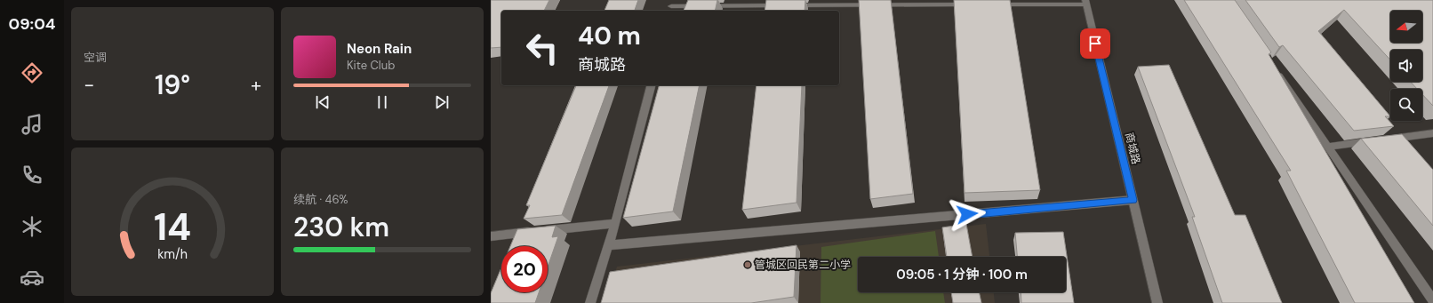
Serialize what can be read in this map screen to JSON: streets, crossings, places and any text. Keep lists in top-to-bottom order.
{
  "streets": {
    "street": ["商城路"]
  },
  "places": ["管城区回民第二小学"],
  "north": "left",
  "page": {
    "tabs": "09:04",
    "tile": [
      "空调",
      ["续航 · 46%", "230 km"]
    ],
    "turn": ["40 m", "商城路"],
    "song": ["Neon Rain", "Kite Club"],
    "heat": ["−", "19°", "+"],
    "limit": "20",
    "trip": "09:05 · 1 分钟 · 100 m",
    "gauge": ["14", "km/h"]
  }
}
